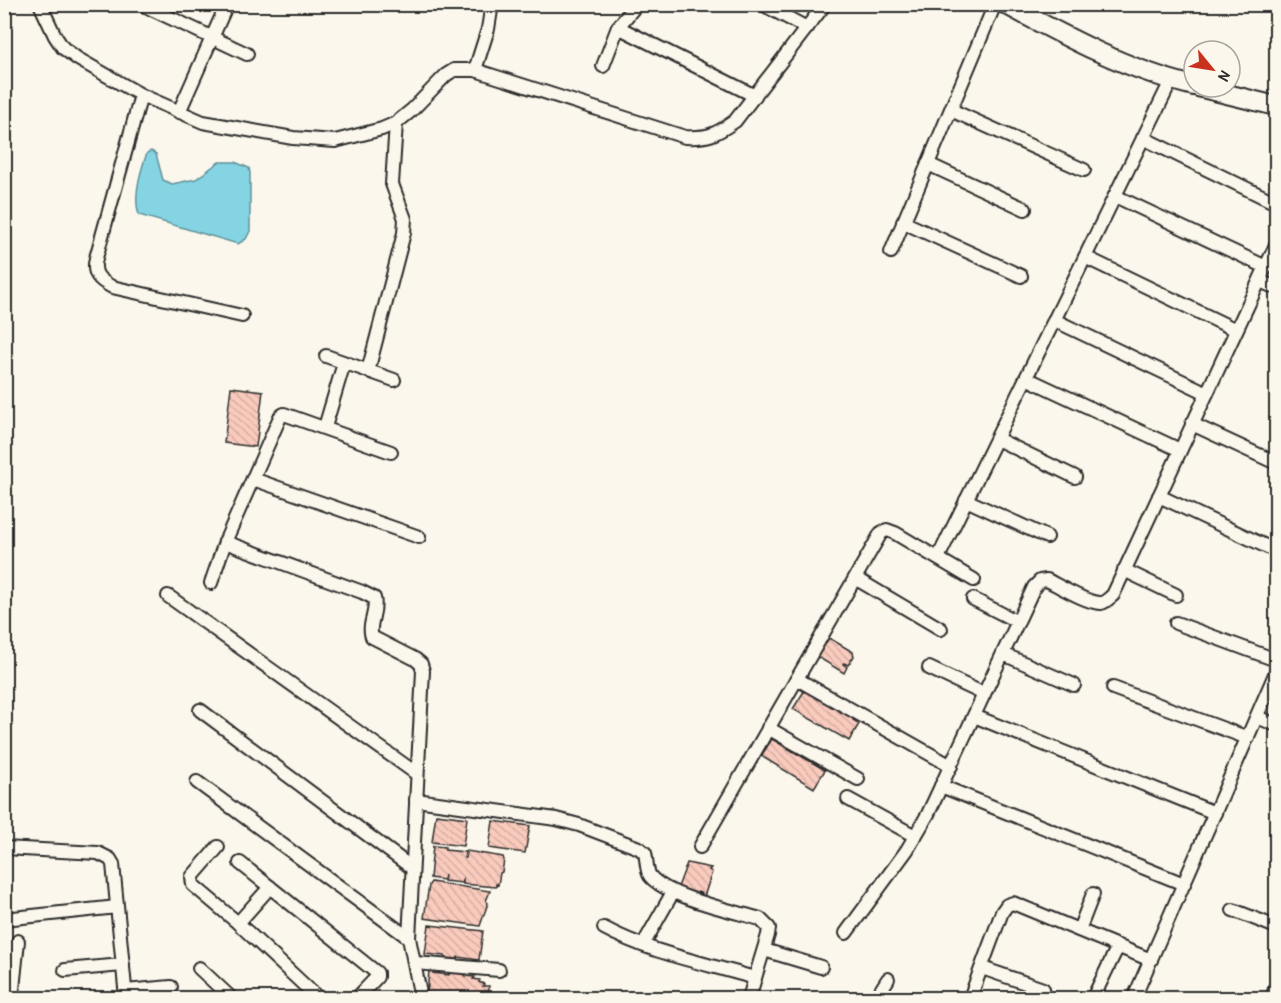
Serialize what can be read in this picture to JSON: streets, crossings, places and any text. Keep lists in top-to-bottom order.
{
  "north": "bottom right"
}
